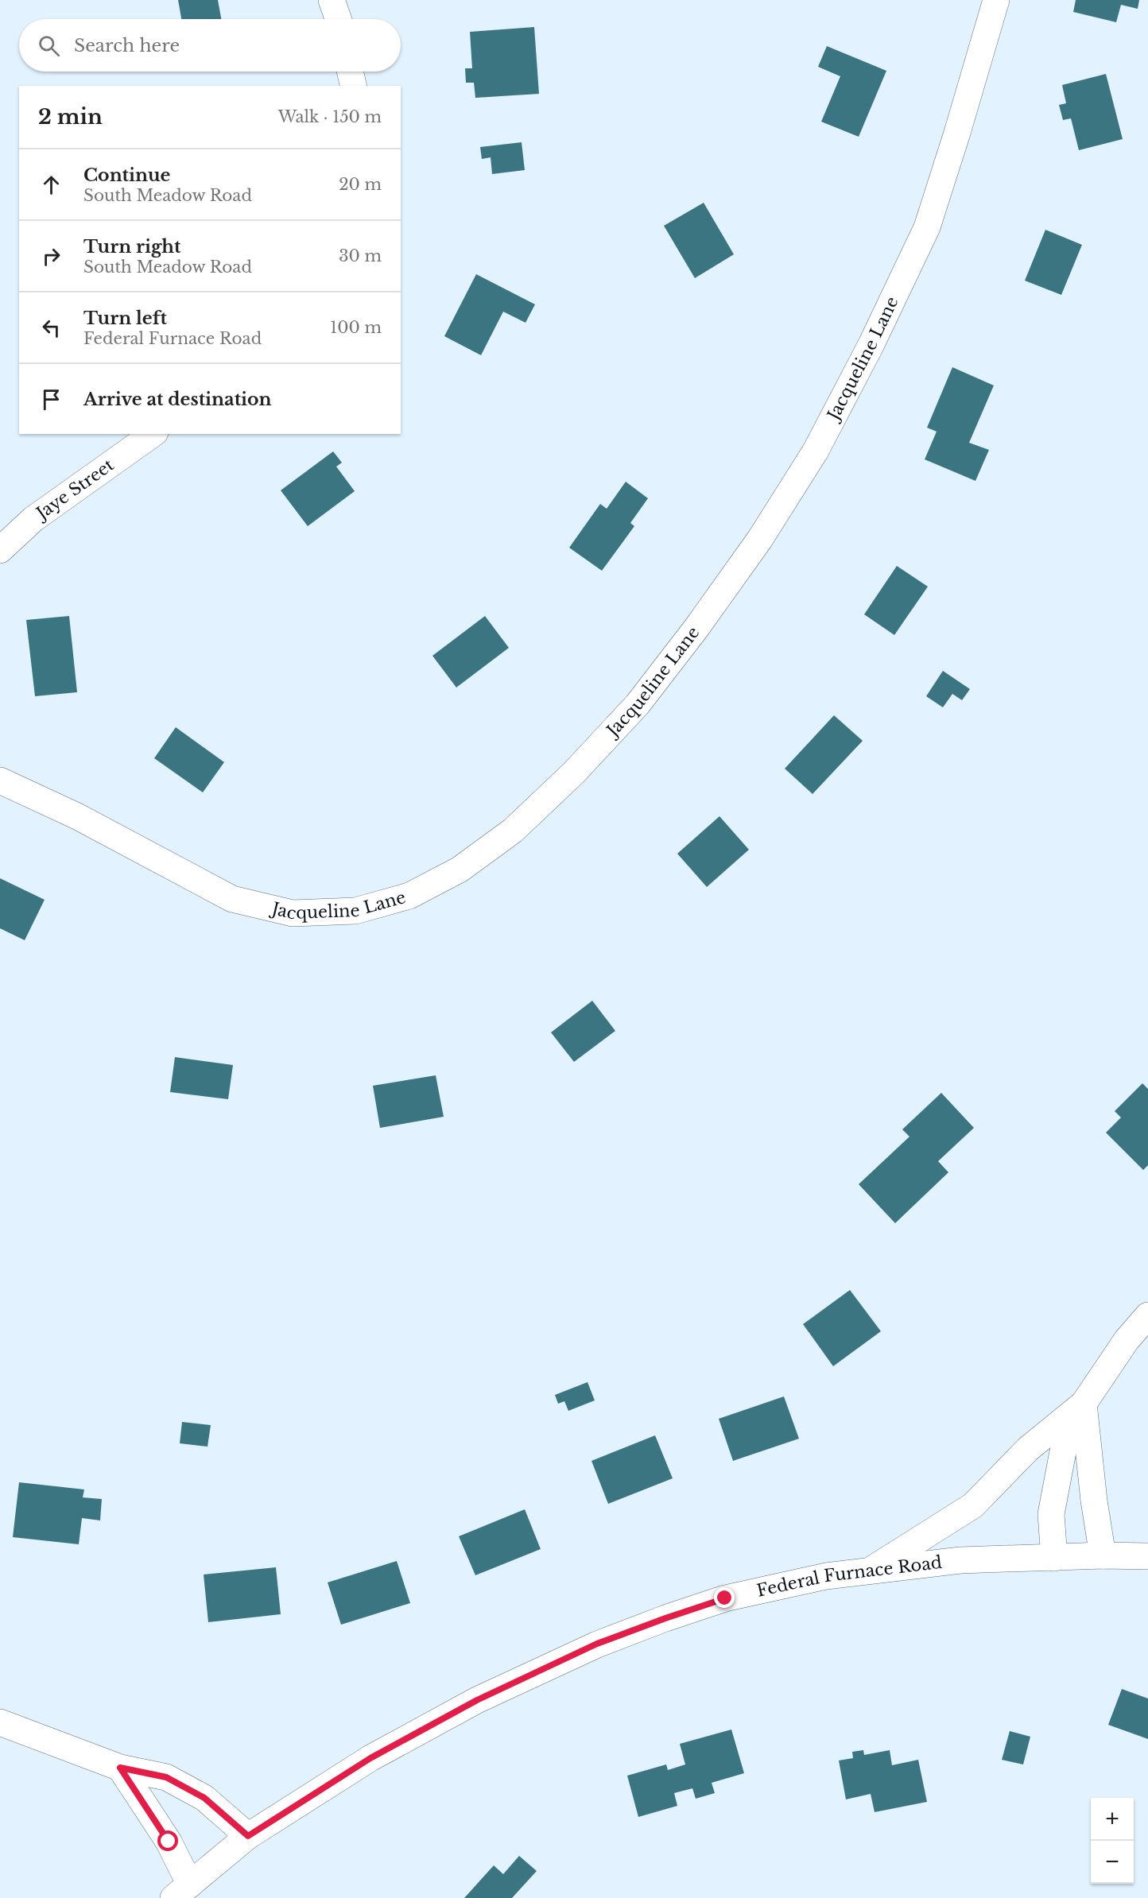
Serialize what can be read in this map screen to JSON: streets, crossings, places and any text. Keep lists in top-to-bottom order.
{
  "streets": {
    "street": ["Jacqueline Lane", "Jaye Street", "Federal Furnace Road"]
  },
  "page": {
    "search": "Search here",
    "heading": ["2 min", "Walk · 150 m"],
    "list": [
      ["Continue", "South Meadow Road", "20 m"],
      ["Turn right", "South Meadow Road", "30 m"],
      ["Turn left", "Federal Furnace Road", "100 m"],
      "Arrive at destination"
    ],
    "map_buttons": ["+", "−"]
  }
}
